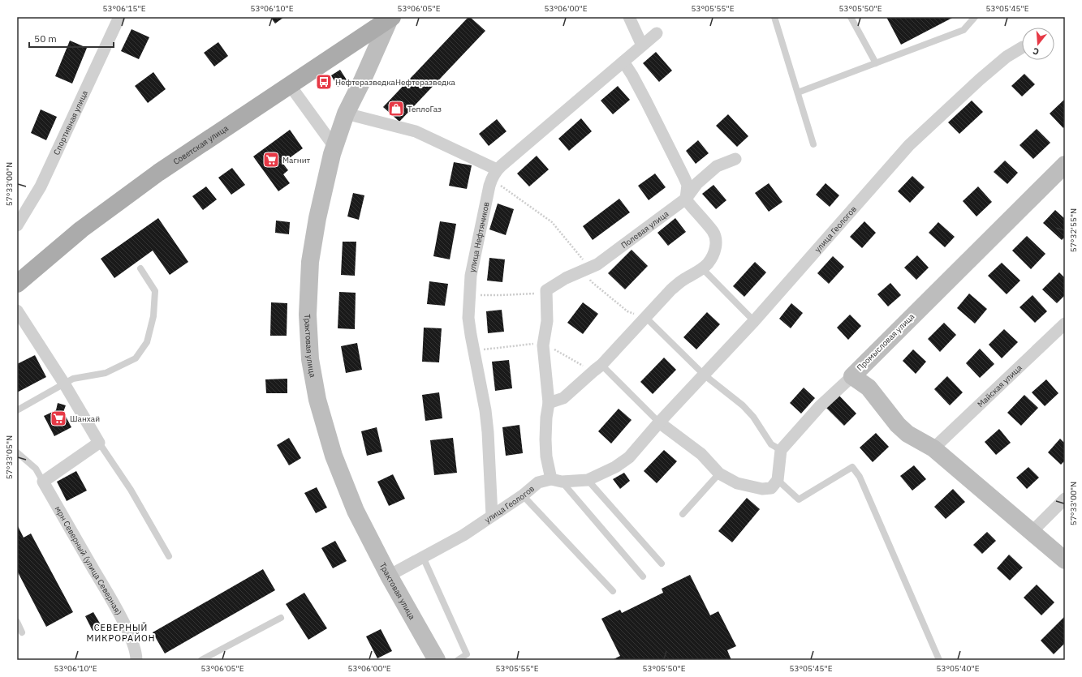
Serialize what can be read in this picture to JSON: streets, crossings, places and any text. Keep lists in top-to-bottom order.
{
  "streets": {
    "main road": ["Советская улица"],
    "street": [
      "Спортивная улица",
      "улица Геологов",
      "Полевая улица",
      "улица Нефтяников",
      "Промысловая улица",
      "Трактовая улица",
      "Майская улица",
      "мрн Северный (улица Северная)"
    ]
  },
  "crossings": [
    ["Советская улица", "Трактовая улица"],
    ["улица Геологов", "улица Нефтяников"],
    ["улица Геологов", "Трактовая улица"],
    ["Промысловая улица", "Майская улица"]
  ],
  "districts": ["СЕВЕРНЫЙ МИКРОРАЙОН"],
  "places": {
    "bus stop": ["НефтеразведкаНефтеразведка"],
    "shop": ["ТеплоГаз"],
    "supermarket": ["Магнит", "Шанхай"]
  },
  "scale_bar": "50 m",
  "north": "bottom",
  "coordinates": [
    "53°06'15\"E",
    "53°06'10\"E",
    "53°06'05\"E",
    "53°06'00\"E",
    "53°05'55\"E",
    "53°05'50\"E",
    "53°05'45\"E",
    "57°33'00\"N",
    "57°32'55\"N",
    "57°33'05\"N",
    "53°05'40\"E"
  ]
}
